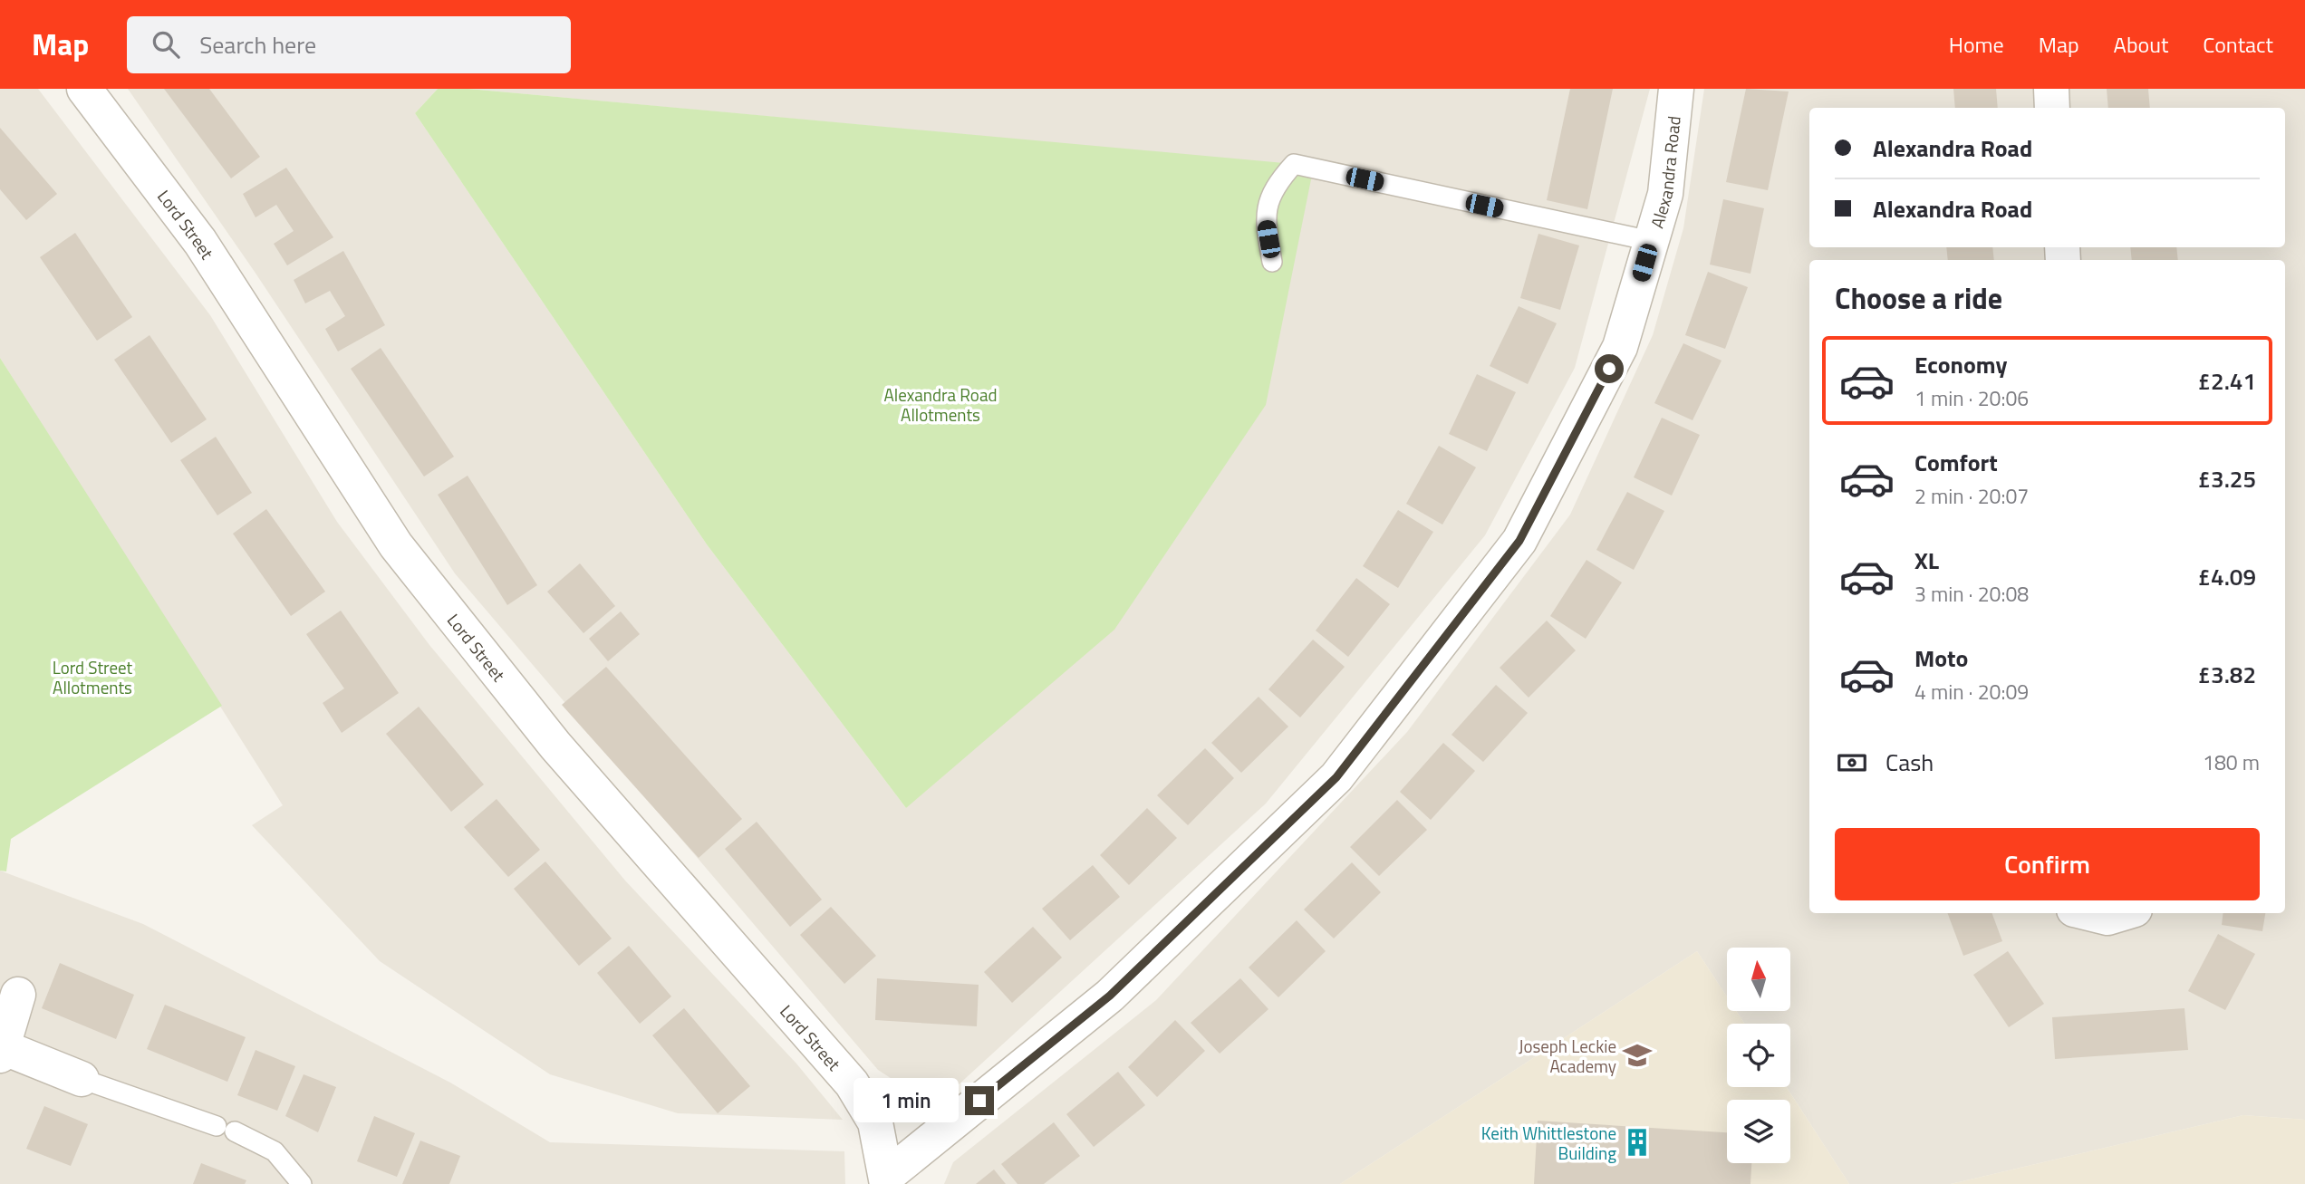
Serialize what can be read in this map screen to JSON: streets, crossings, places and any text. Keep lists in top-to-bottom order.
{
  "streets": {
    "street": ["Alexandra Road", "Lord Street"]
  },
  "crossings": [
    ["Alexandra Road", "Lord Street"]
  ],
  "parks": ["Alexandra Road Allotments", "Lord Street Allotments"],
  "places": {
    "school or university": ["Joseph Leckie Academy"],
    "building": ["Keith Whittlestone Building"]
  },
  "north": "top",
  "page": {
    "header": "Map",
    "search": "Search here",
    "nav": [
      "Home",
      "Map",
      "About",
      "Contact"
    ],
    "banner": ["Alexandra Road", "Alexandra Road"],
    "heading": "Choose a ride",
    "list": [
      {
        "name": "Economy",
        "note": "1 min · 20:06",
        "value": "£2.41"
      },
      {
        "name": "Comfort",
        "note": "2 min · 20:07",
        "value": "£3.25"
      },
      {
        "name": "XL",
        "note": "3 min · 20:08",
        "value": "£4.09"
      },
      {
        "name": "Moto",
        "note": "4 min · 20:09",
        "value": "£3.82"
      }
    ],
    "pay": ["Cash", "180 m"],
    "buttons": "Confirm",
    "bubble": "1 min"
  }
}
